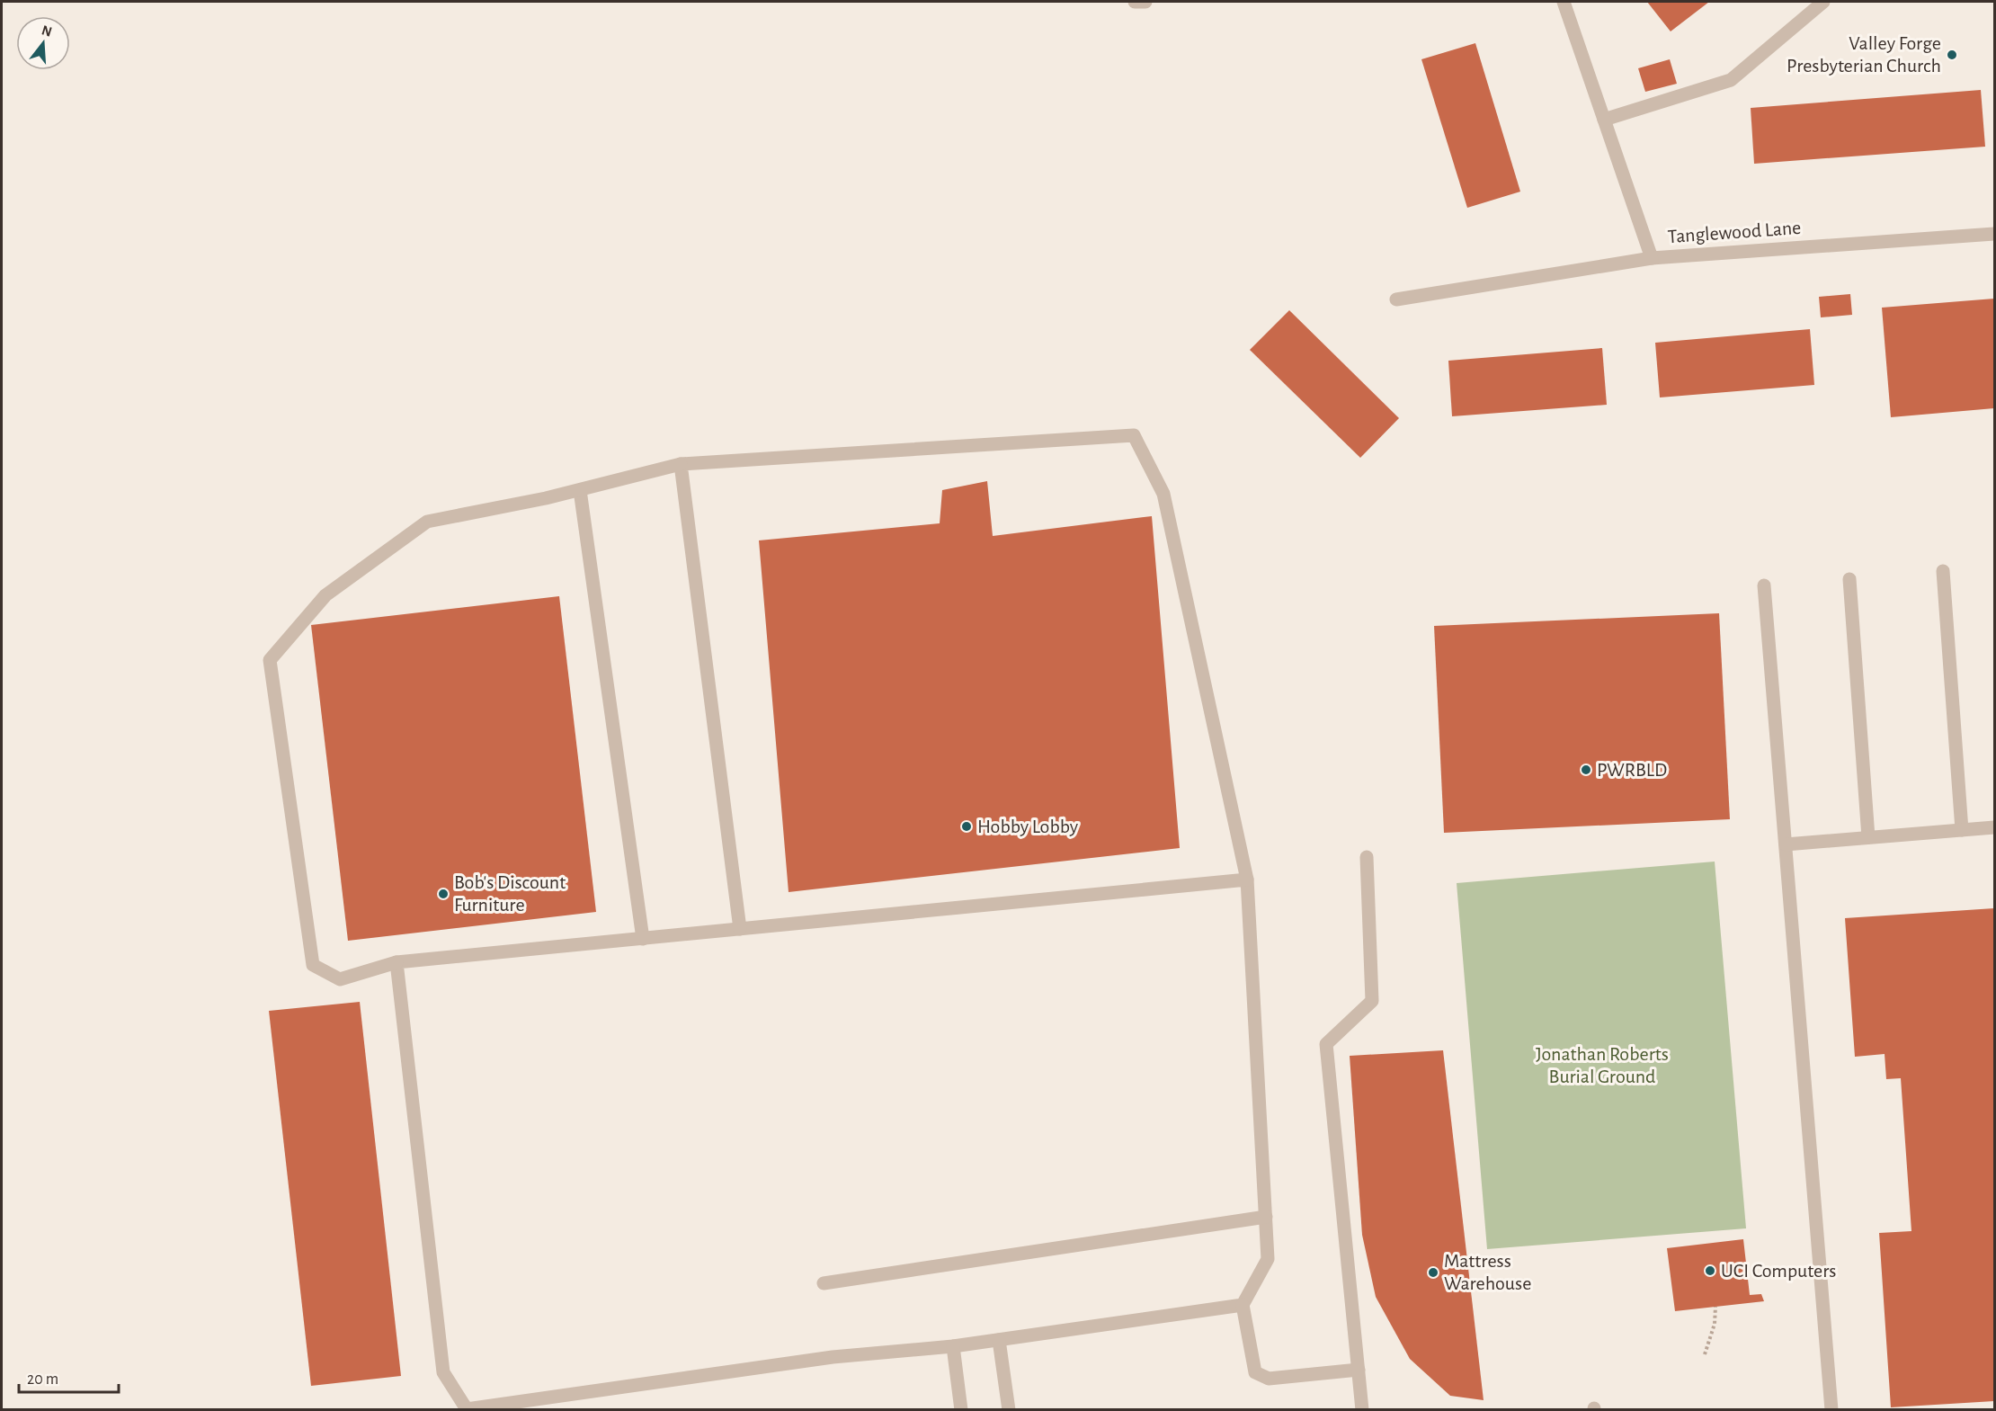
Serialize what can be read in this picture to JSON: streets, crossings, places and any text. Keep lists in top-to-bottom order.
{
  "streets": {
    "street": ["Tanglewood Lane"]
  },
  "parks": ["Jonathan Roberts Burial Ground"],
  "places": [
    "Valley Forge Presbyterian Church",
    "PWRBLD",
    "Hobby Lobby",
    "Bob's Discount Furniture",
    "UCI Computers",
    "Mattress Warehouse"
  ],
  "scale_bar": "20 m",
  "north": "top"
}
